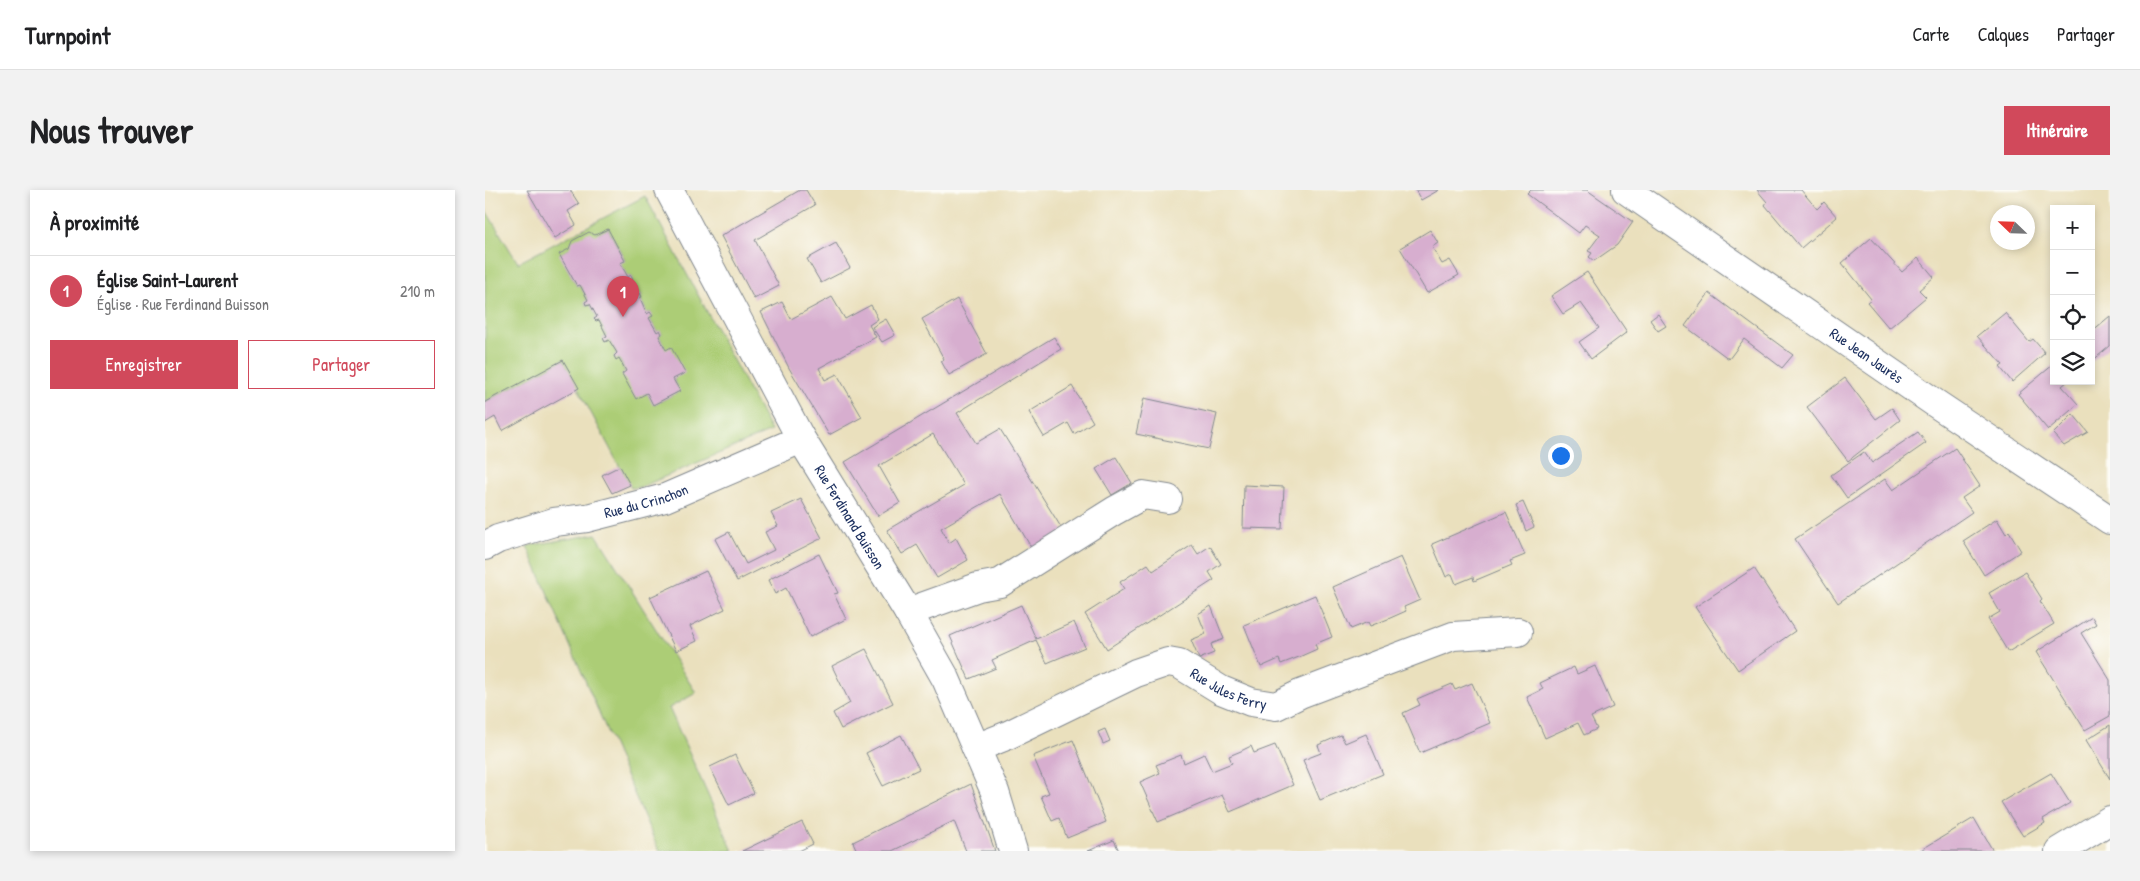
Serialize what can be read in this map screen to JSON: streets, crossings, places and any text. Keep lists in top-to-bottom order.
{
  "streets": {
    "street": [
      "Rue Jean Jaurès",
      "Rue du Crinchon",
      "Rue Ferdinand Buisson",
      "Rue Jules Ferry"
    ]
  },
  "crossings": [
    ["Rue du Crinchon", "Rue Ferdinand Buisson"],
    ["Rue Ferdinand Buisson", "Rue Jules Ferry"]
  ],
  "north": "top left",
  "page": {
    "header": "Turnpoint",
    "nav": ["Carte", "Calques", "Partager"],
    "buttons": [
      "Itinéraire",
      ["Enregistrer", "Partager"]
    ],
    "title": "Nous trouver",
    "heading": "À proximité",
    "map_buttons": ["+", "−"],
    "list": [
      {
        "mark": "1",
        "name": "Église Saint-Laurent",
        "note": "Église · Rue Ferdinand Buisson",
        "value": "210 m"
      }
    ],
    "pins": "1"
  }
}
